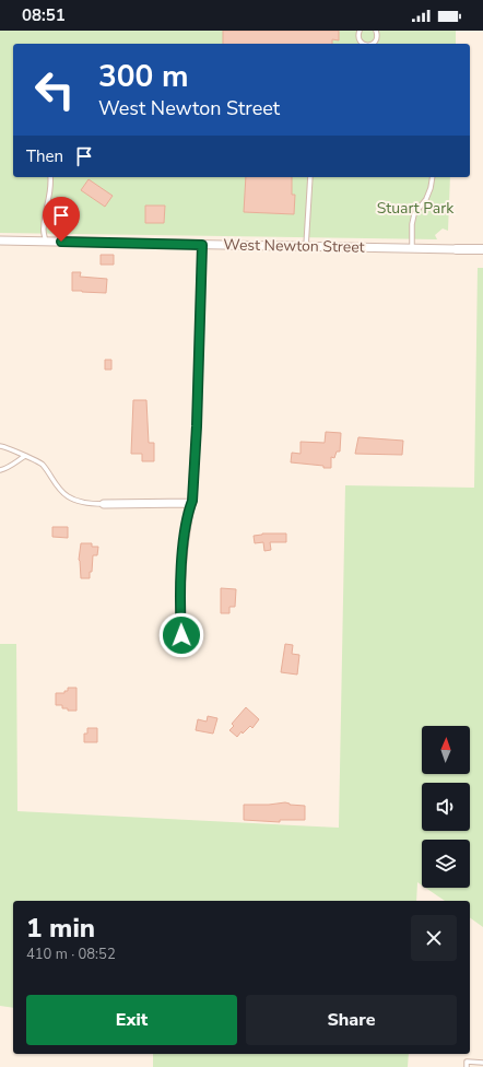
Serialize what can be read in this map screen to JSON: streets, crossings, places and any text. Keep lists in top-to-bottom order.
{
  "streets": {
    "street": ["West Newton Street"]
  },
  "parks": ["Stuart Park"],
  "north": "top",
  "page": {
    "status": "08:51",
    "turn": ["300 m", "West Newton Street"],
    "then": "Then",
    "heading": ["1 min", "410 m · 08:52"],
    "buttons": ["Exit", "Share"]
  }
}
